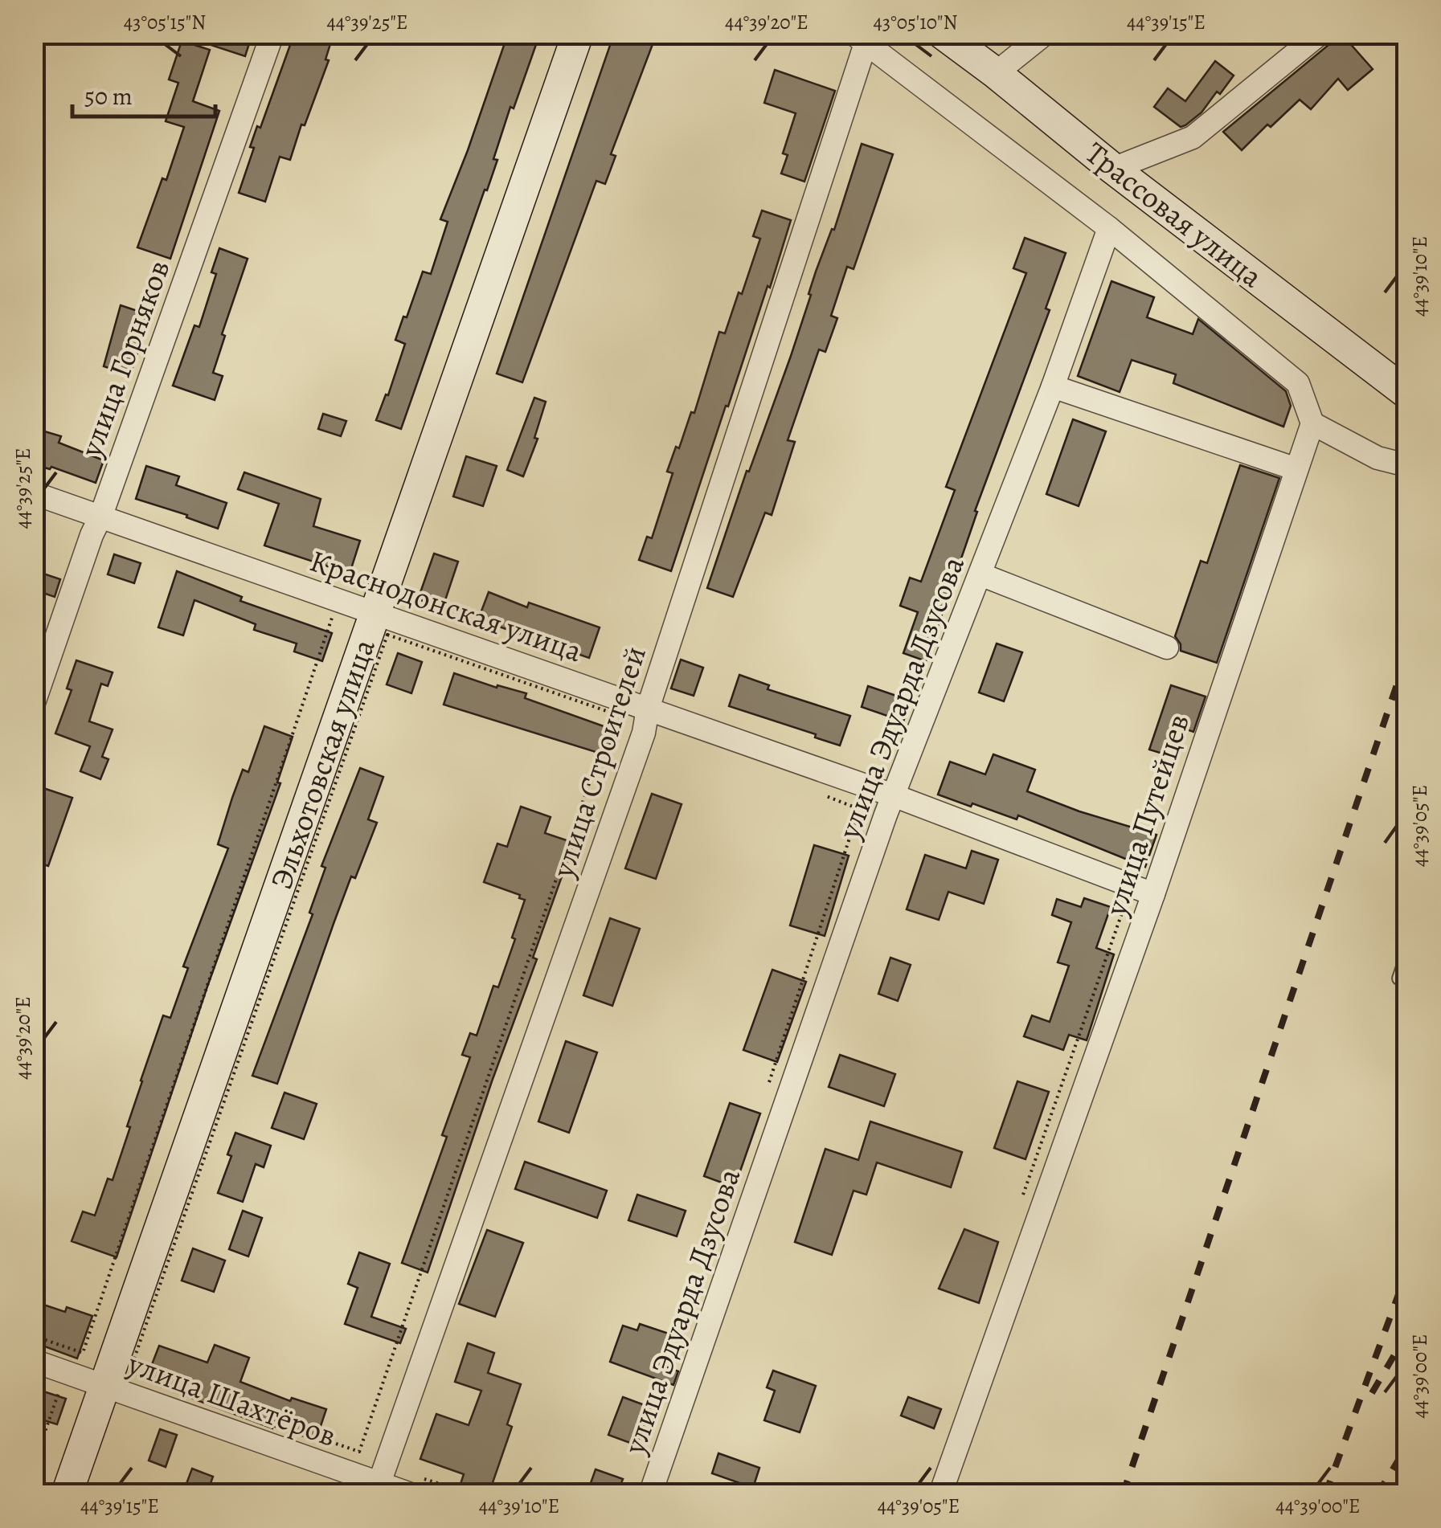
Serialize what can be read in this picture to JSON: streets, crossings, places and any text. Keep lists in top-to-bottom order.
{
  "streets": {
    "street": [
      "Трассовая улица",
      "улица Горняков",
      "Краснодонская улица",
      "улица Эдуарда Дзусова",
      "улица Строителей",
      "Эльхотовская улица",
      "улица Путейцев",
      "улица Шахтёров"
    ]
  },
  "crossings": [
    ["улица Горняков", "Краснодонская улица"],
    ["Краснодонская улица", "улица Эдуарда Дзусова"],
    ["Краснодонская улица", "улица Строителей"],
    ["Краснодонская улица", "Эльхотовская улица"],
    ["Краснодонская улица", "улица Путейцев"],
    ["улица Строителей", "улица Шахтёров"],
    ["Эльхотовская улица", "улица Шахтёров"]
  ],
  "scale_bar": "50 m",
  "coordinates": [
    "43°05'15\"N",
    "44°39'25\"E",
    "44°39'20\"E",
    "43°05'10\"N",
    "44°39'15\"E",
    "44°39'10\"E",
    "44°39'05\"E",
    "44°39'00\"E"
  ]
}
